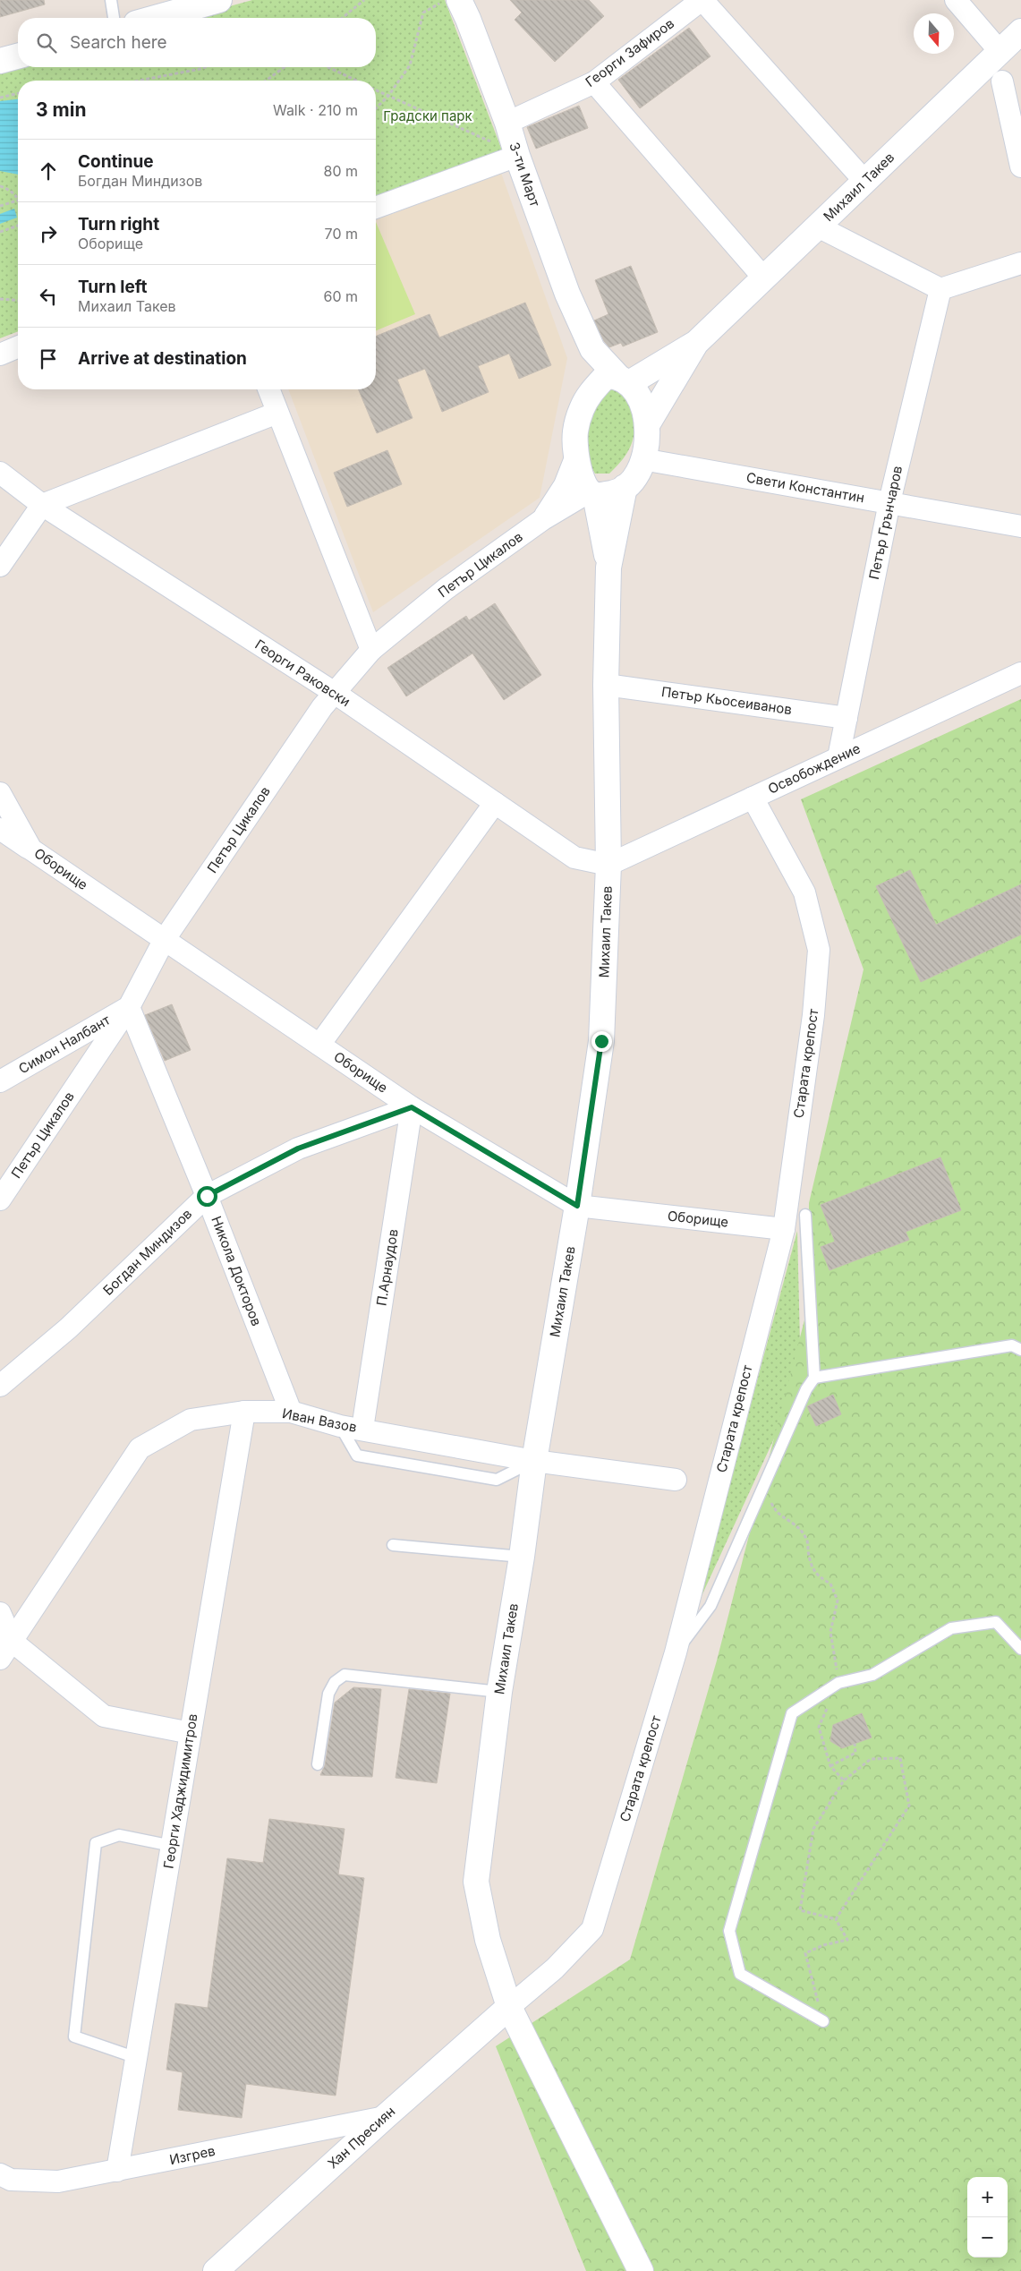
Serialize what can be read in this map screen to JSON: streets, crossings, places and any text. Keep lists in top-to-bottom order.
{
  "streets": {
    "main road": ["3-ти Март", "Михаил Такев", "Хан Пресиян"],
    "street": [
      "Георги Зафиров",
      "Свети Константин",
      "Петър Грънчаров",
      "Петър Цикалов",
      "Георги Раковски",
      "Петър Кьосеиванов",
      "Освобождение",
      "Оборище",
      "Симон Налбант",
      "Старата крепост",
      "Богдан Миндизов",
      "П.Арнаудов",
      "Никола Докторов",
      "Иван Вазов",
      "Георги Хаджидимитров",
      "Изгрев"
    ]
  },
  "crossings": [
    ["Георги Зафиров", "3-ти Март"],
    ["Михаил Такев", "Свети Константин"],
    ["Михаил Такев", "Петър Цикалов"],
    ["Михаил Такев", "Георги Раковски"],
    ["Михаил Такев", "Петър Кьосеиванов"],
    ["Михаил Такев", "Освобождение"],
    ["Михаил Такев", "Оборище"],
    ["Михаил Такев", "Старата крепост"],
    ["Михаил Такев", "Иван Вазов"],
    ["Михаил Такев", "Хан Пресиян"],
    ["Свети Константин", "Петър Грънчаров"],
    ["Свети Константин", "Петър Цикалов"],
    ["Петър Грънчаров", "Петър Кьосеиванов"],
    ["Петър Грънчаров", "Освобождение"],
    ["Петър Цикалов", "Георги Раковски"],
    ["Петър Цикалов", "Оборище"],
    ["Петър Цикалов", "Симон Налбант"],
    ["Петър Цикалов", "Никола Докторов"],
    ["Георги Раковски", "Освобождение"],
    ["Освобождение", "Старата крепост"],
    ["Оборище", "Старата крепост"],
    ["Оборище", "Богдан Миндизов"],
    ["Оборище", "П.Арнаудов"],
    ["Симон Налбант", "Никола Докторов"],
    ["Старата крепост", "Хан Пресиян"],
    ["Богдан Миндизов", "П.Арнаудов"],
    ["Богдан Миндизов", "Никола Докторов"],
    ["П.Арнаудов", "Иван Вазов"],
    ["Никола Докторов", "Иван Вазов"],
    ["Иван Вазов", "Георги Хаджидимитров"],
    ["Георги Хаджидимитров", "Изгрев"],
    ["Хан Пресиян", "Изгрев"]
  ],
  "parks": ["Градски парк"],
  "north": "bottom",
  "page": {
    "search": "Search here",
    "heading": ["3 min", "Walk · 210 m"],
    "list": [
      ["Continue", "Богдан Миндизов", "80 m"],
      ["Turn right", "Оборище", "70 m"],
      ["Turn left", "Михаил Такев", "60 m"],
      "Arrive at destination"
    ],
    "map_buttons": ["+", "−"]
  }
}
